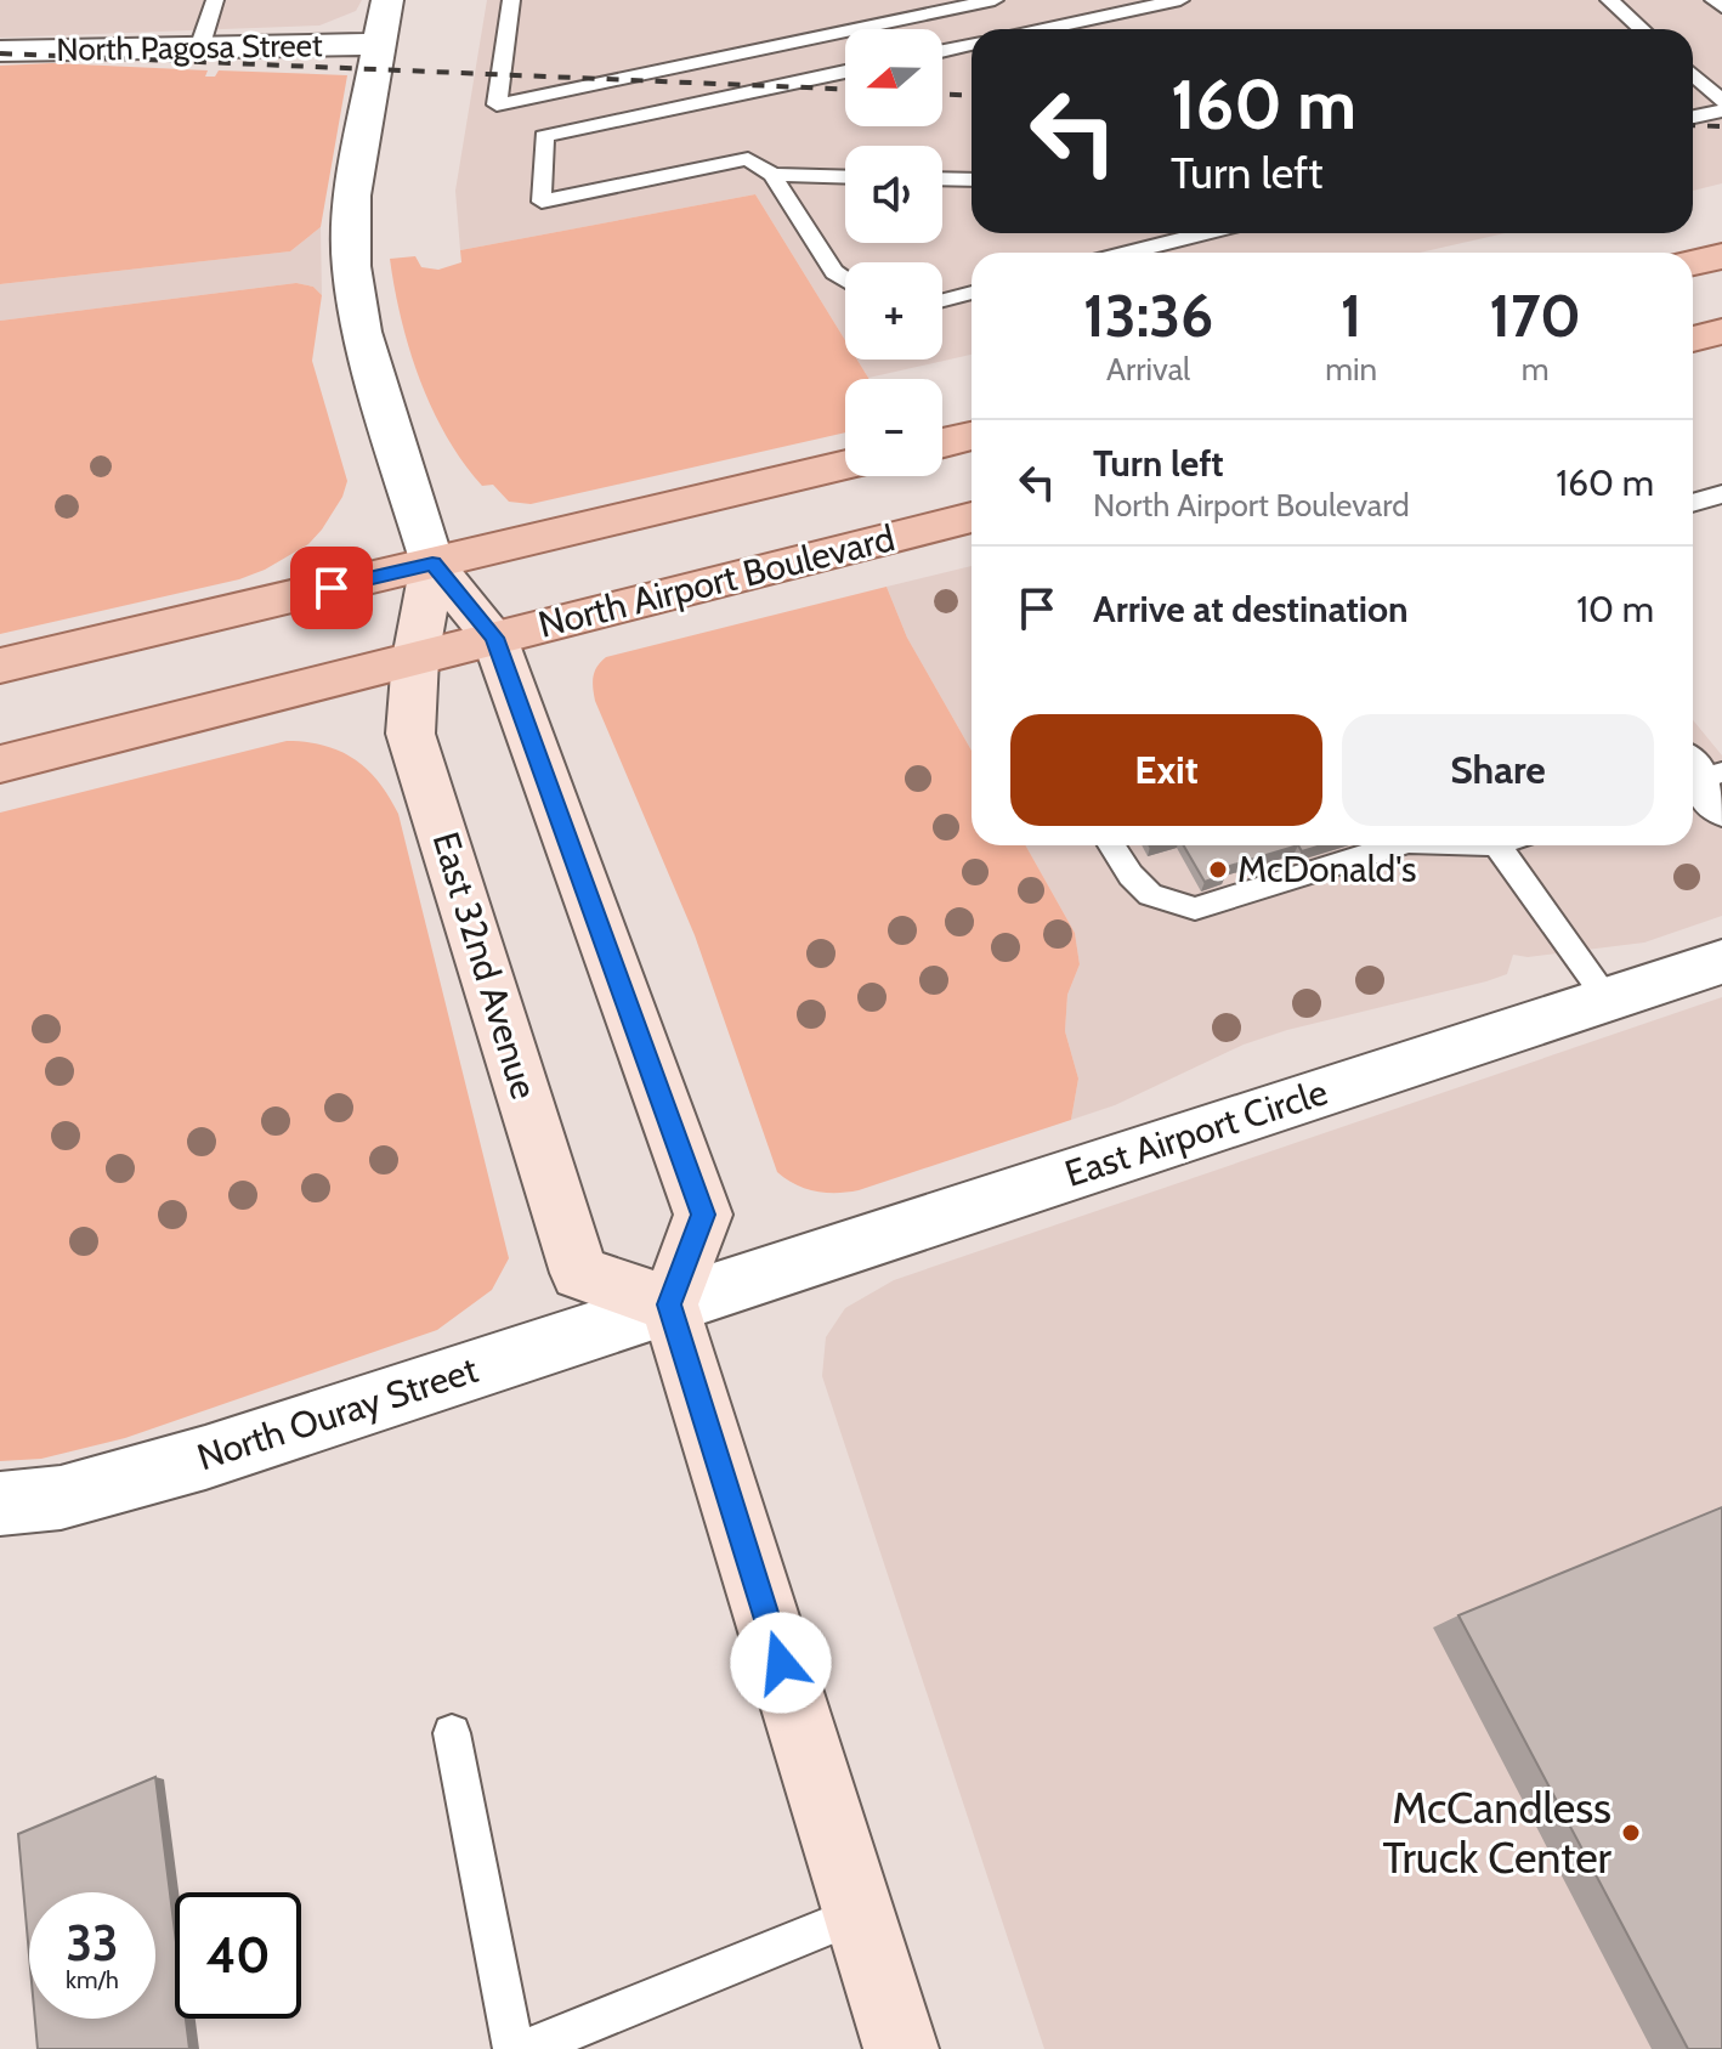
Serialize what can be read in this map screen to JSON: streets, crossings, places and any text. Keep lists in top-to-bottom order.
{
  "streets": {
    "main road": ["North Airport Boulevard"],
    "street": [
      "North Pagosa Street",
      "East 32nd Avenue",
      "East Airport Circle",
      "North Ouray Street"
    ]
  },
  "crossings": [
    ["North Pagosa Street", "East 32nd Avenue"],
    ["North Airport Boulevard", "East 32nd Avenue"],
    ["East 32nd Avenue", "East Airport Circle"],
    ["East 32nd Avenue", "North Ouray Street"],
    ["East Airport Circle", "North Ouray Street"]
  ],
  "places": ["McDonald's", "McCandless Truck Center"],
  "north": "left",
  "page": {
    "map_buttons": ["+", "−"],
    "turn": ["160 m", "Turn left"],
    "eta": [
      "13:36",
      "Arrival",
      "1",
      "min",
      "170",
      "m"
    ],
    "list": [
      {
        "name": "Turn left",
        "note": "North Airport Boulevard",
        "value": "160 m"
      },
      {
        "name": "Arrive at destination",
        "value": "10 m"
      }
    ],
    "buttons": ["Exit", "Share"],
    "speed": "33 km/h",
    "limit": "40"
  }
}
